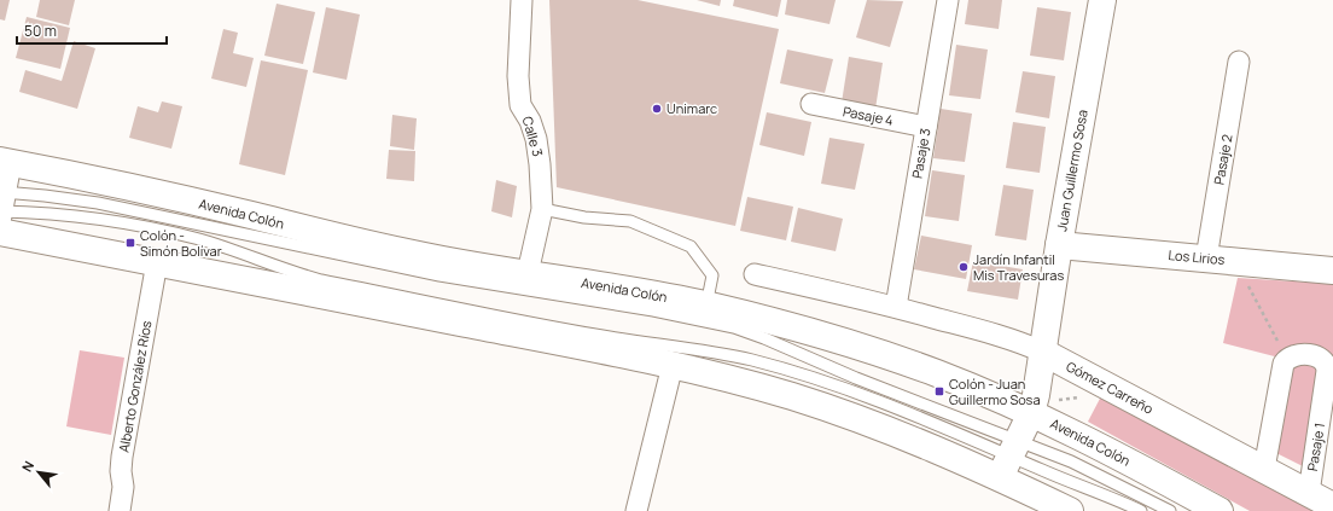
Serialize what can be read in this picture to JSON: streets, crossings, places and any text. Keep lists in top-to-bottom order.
{
  "streets": {
    "main road": [
      "Juan Guillermo Sosa",
      "Avenida Colón",
      "Los Lirios",
      "Gómez Carreño"
    ],
    "street": [
      "Pasaje 4",
      "Calle 3",
      "Pasaje 3",
      "Pasaje 2",
      "Alberto González Ríos",
      "Pasaje 1"
    ]
  },
  "crossings": [
    ["Pasaje 4", "Pasaje 3"],
    ["Calle 3", "Avenida Colón"],
    ["Pasaje 3", "Gómez Carreño"],
    ["Pasaje 2", "Los Lirios"],
    ["Juan Guillermo Sosa", "Avenida Colón"],
    ["Juan Guillermo Sosa", "Los Lirios"],
    ["Juan Guillermo Sosa", "Gómez Carreño"],
    ["Gómez Carreño", "Pasaje 1"]
  ],
  "places": {
    "other": ["Unimarc", "Jardín Infantil Mis Travesuras"],
    "transit": ["Colón - Simón Bolívar", "Colón - Juan Guillermo Sosa"]
  },
  "scale_bar": "50 m",
  "north": "top left"
}
